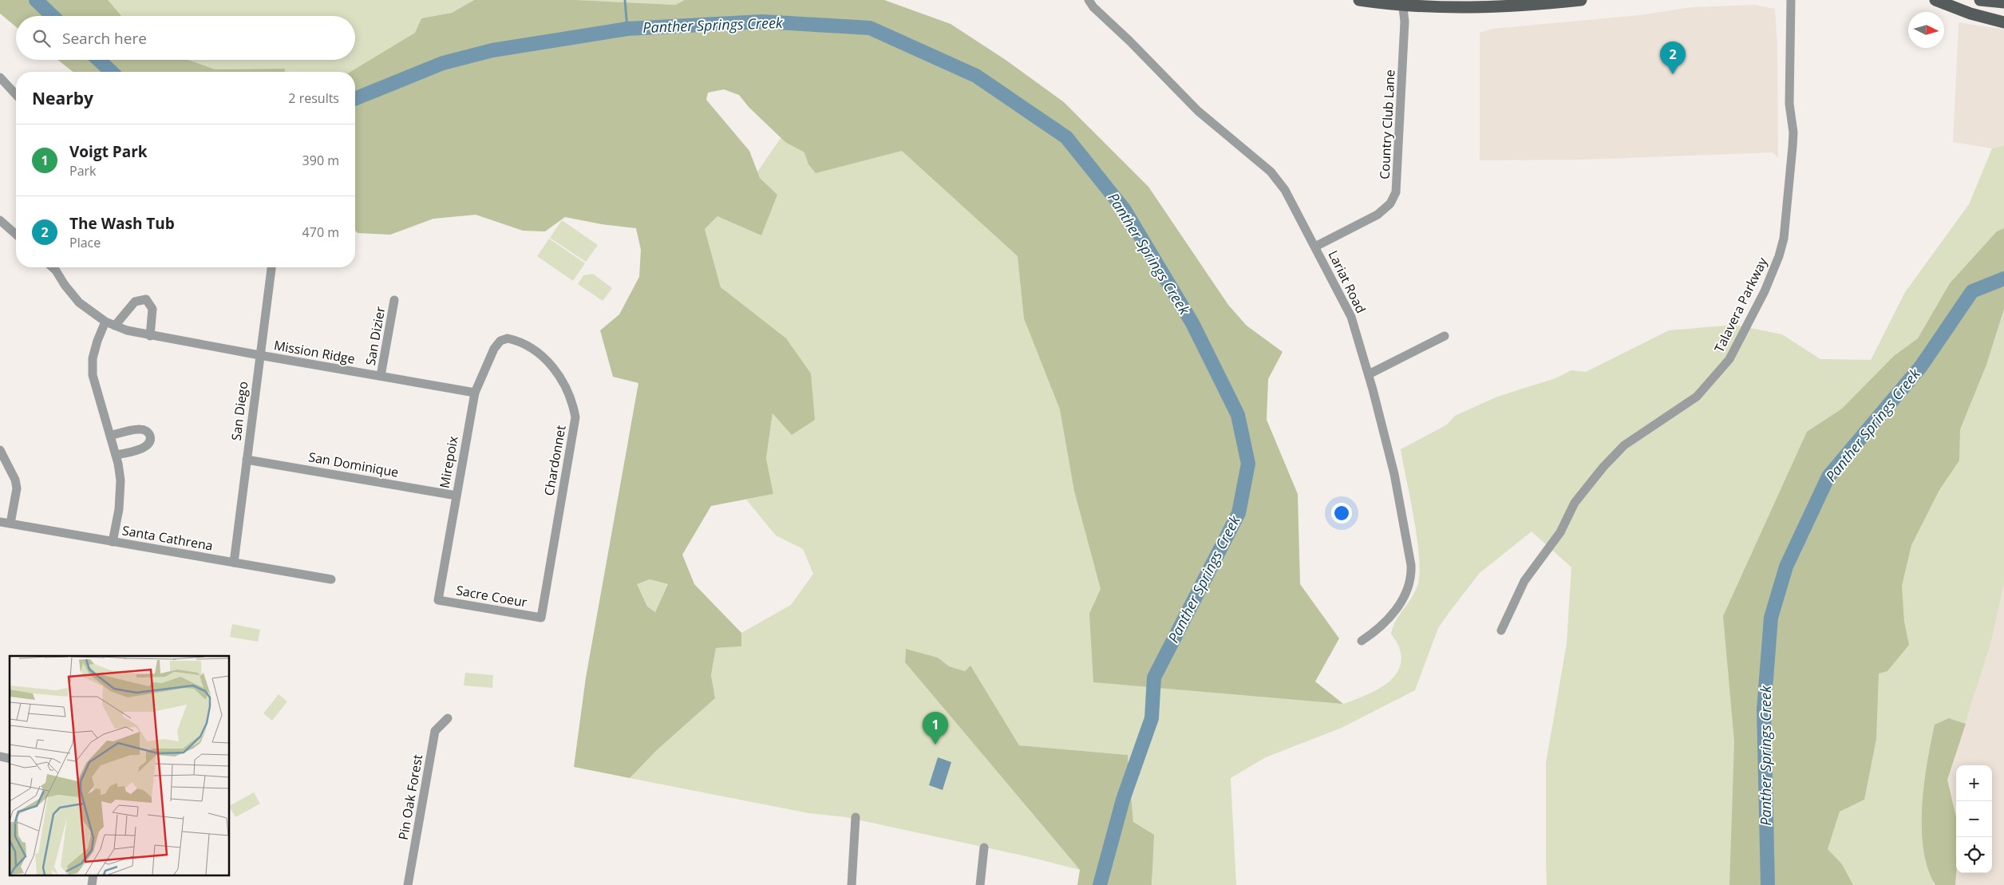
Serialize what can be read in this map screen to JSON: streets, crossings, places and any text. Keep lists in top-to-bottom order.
{
  "streets": {
    "street": [
      "Country Club Lane",
      "Lariat Road",
      "Talavera Parkway",
      "San Dizier",
      "Mission Ridge",
      "San Diego",
      "Chardonnet",
      "Mirepoix",
      "San Dominique",
      "Santa Cathrena",
      "Sacre Coeur",
      "Pin Oak Forest"
    ]
  },
  "crossings": [
    ["Country Club Lane", "Lariat Road"],
    ["San Dizier", "Mission Ridge"],
    ["Mission Ridge", "San Diego"],
    ["Mission Ridge", "Mirepoix"],
    ["San Diego", "San Dominique"],
    ["San Diego", "Santa Cathrena"],
    ["Chardonnet", "Mirepoix"],
    ["Chardonnet", "Sacre Coeur"],
    ["Mirepoix", "San Dominique"],
    ["Mirepoix", "Sacre Coeur"]
  ],
  "water": ["Panther Springs Creek"],
  "north": "right",
  "page": {
    "search": "Search here",
    "pins": ["2", "1"],
    "heading": ["Nearby", "2 results"],
    "list": [
      {
        "mark": "1",
        "name": "Voigt Park",
        "note": "Park",
        "value": "390 m"
      },
      {
        "mark": "2",
        "name": "The Wash Tub",
        "note": "Place",
        "value": "470 m"
      }
    ],
    "map_buttons": ["+", "−"]
  }
}
